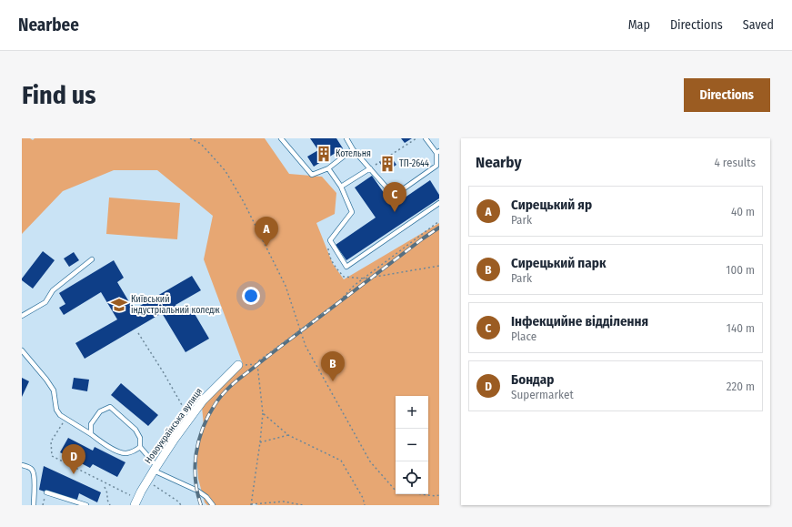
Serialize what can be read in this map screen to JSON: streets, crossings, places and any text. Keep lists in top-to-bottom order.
{
  "streets": {
    "street": ["Новоукраїнська вулиця"]
  },
  "places": {
    "building": ["Котельня", "ТП-2644"],
    "school or university": ["Київський індустріальний коледж"]
  },
  "page": {
    "header": "Nearbee",
    "nav": ["Map", "Directions", "Saved"],
    "buttons": "Directions",
    "title": "Find us",
    "heading": ["Nearby", "4 results"],
    "pins": [
      "C",
      "A",
      "B",
      "D"
    ],
    "list": [
      {
        "mark": "A",
        "name": "Сирецький яр",
        "note": "Park",
        "value": "40 m"
      },
      {
        "mark": "B",
        "name": "Сирецький парк",
        "note": "Park",
        "value": "100 m"
      },
      {
        "mark": "C",
        "name": "Інфекцийне відділення",
        "note": "Place",
        "value": "140 m"
      },
      {
        "mark": "D",
        "name": "Бондар",
        "note": "Supermarket",
        "value": "220 m"
      }
    ],
    "map_buttons": ["+", "−"]
  }
}
